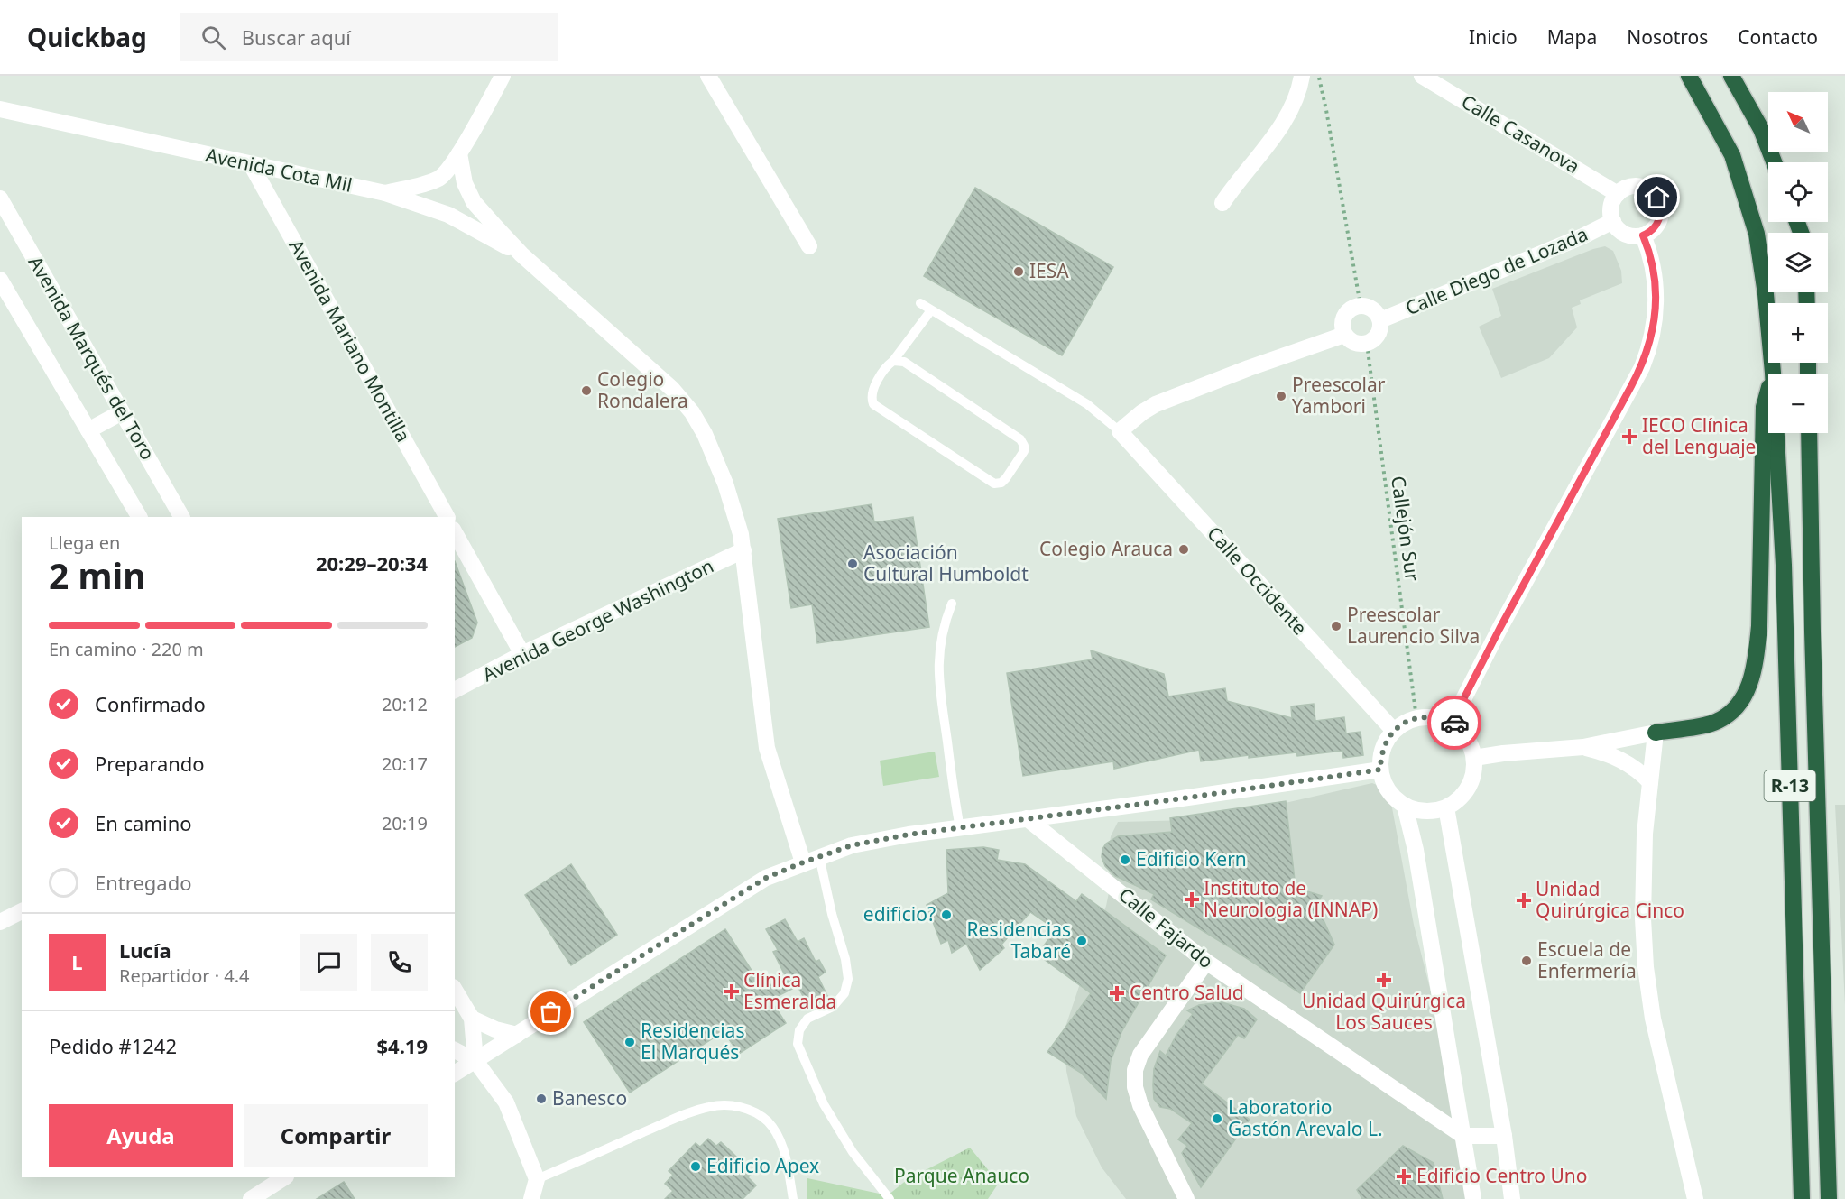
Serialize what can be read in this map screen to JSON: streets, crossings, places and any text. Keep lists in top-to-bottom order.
{
  "streets": {
    "highway": ["R-13"],
    "street": [
      "Calle Casanova",
      "Avenida Cota Mil",
      "Calle Diego de Lozada",
      "Avenida Mariano Montilla",
      "Avenida Marqués del Toro",
      "Calle Occidente",
      "Avenida George Washington",
      "Calle Fajardo"
    ],
    "path": ["Callejón Sur"]
  },
  "crossings": [
    ["Calle Casanova", "Calle Diego de Lozada"],
    ["Avenida Cota Mil", "Avenida Mariano Montilla"],
    ["Calle Diego de Lozada", "Callejón Sur"],
    ["Callejón Sur", "Calle Occidente"]
  ],
  "parks": ["Parque Anauco"],
  "places": {
    "other": [
      "IESA",
      "Colegio Rondalera",
      "Preescolar Yambori",
      "Colegio Arauca",
      "Asociación Cultural Humboldt",
      "Preescolar Laurencio Silva",
      "Edificio Kern",
      "edificio?",
      "Residencias Tabaré",
      "Escuela de Enfermería",
      "Residencias El Marqués",
      "Banesco",
      "Laboratorio Gastón Arevalo L.",
      "Edificio Apex"
    ],
    "health": [
      "IECO Clínica del Lenguaje",
      "Instituto de Neurologia (INNAP)",
      "Unidad Quirúrgica Cinco",
      "Unidad Quirúrgica Los Sauces",
      "Clínica Esmeralda",
      "Centro Salud",
      "Edificio Centro Uno"
    ]
  },
  "north": "top left",
  "page": {
    "header": "Quickbag",
    "search": "Buscar aquí",
    "nav": [
      "Inicio",
      "Mapa",
      "Nosotros",
      "Contacto"
    ],
    "map_buttons": ["+", "−"],
    "heading": ["2 min", "Llega en", "20:29–20:34"],
    "panel": [
      "Lucía",
      "Repartidor · 4.4",
      "Pedido #1242",
      "$4.19"
    ],
    "bar": "En camino · 220 m",
    "list": [
      ["Confirmado", "20:12"],
      ["Preparando", "20:17"],
      ["En camino", "20:19"],
      "Entregado"
    ],
    "round": "L",
    "buttons": ["Ayuda", "Compartir"]
  }
}
